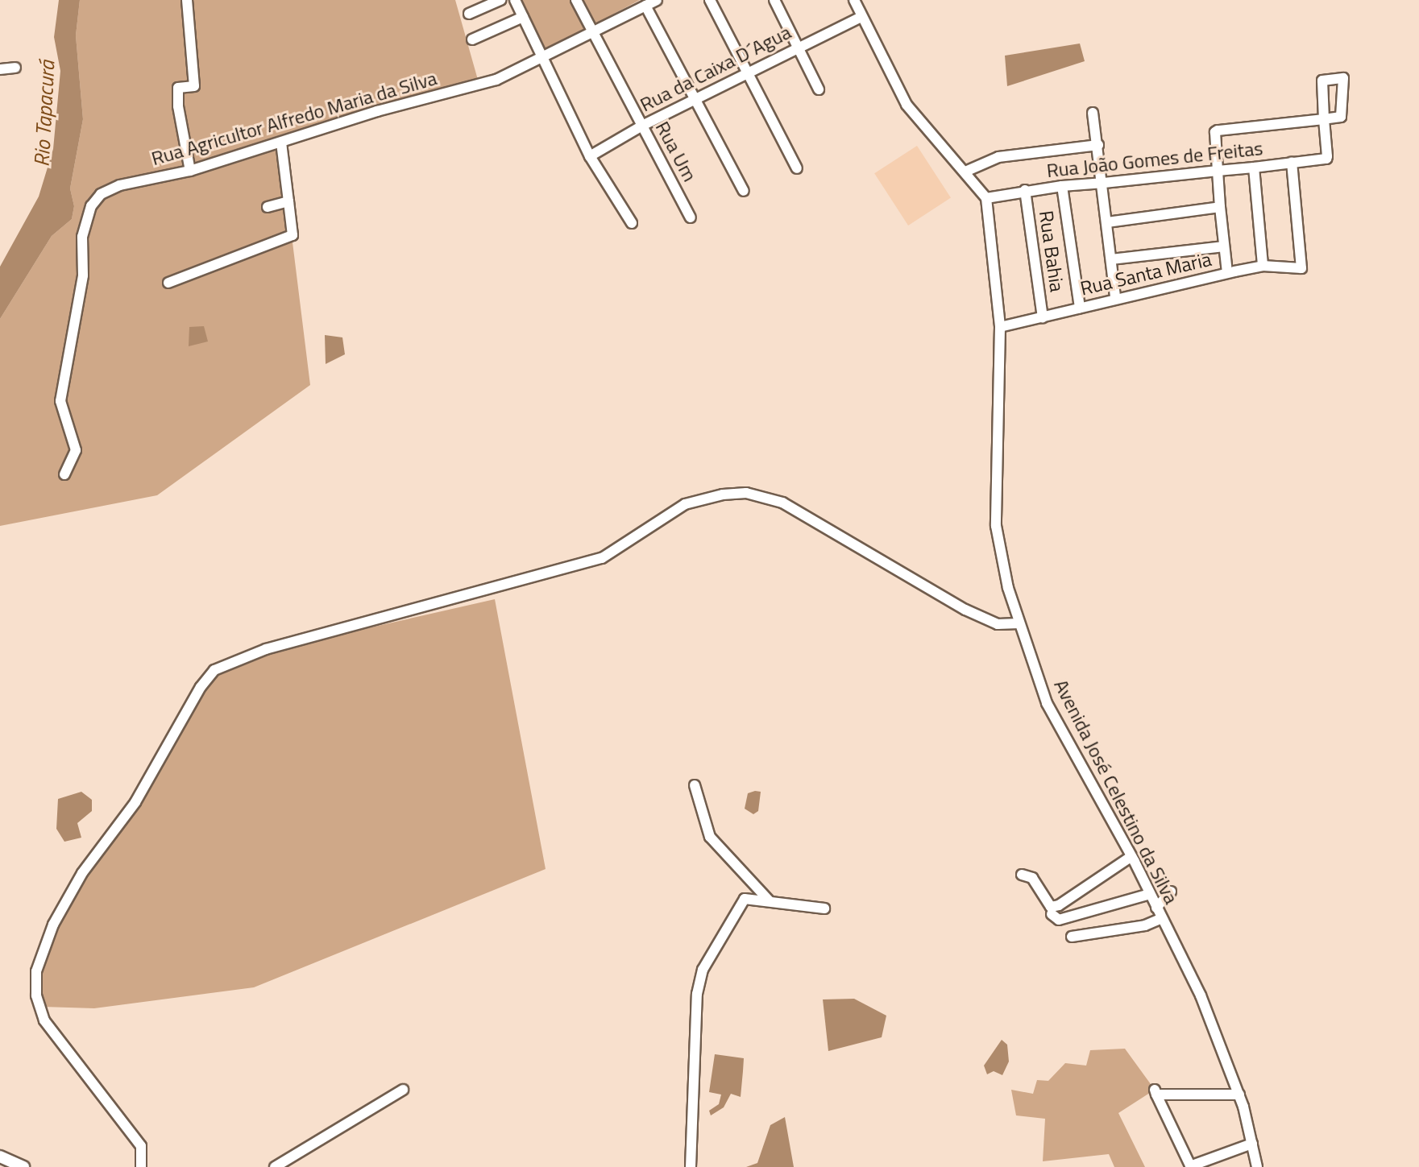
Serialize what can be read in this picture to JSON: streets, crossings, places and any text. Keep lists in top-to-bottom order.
{
  "streets": {
    "street": [
      "Rua da Caixa D´Agua",
      "Rua Agricultor Alfredo Maria da Silva",
      "Rua Um",
      "Rua João Gomes de Freitas",
      "Rua Bahia",
      "Rua Santa Maria",
      "Avenida José Celestino da Silva"
    ]
  },
  "crossings": [
    ["Rua da Caixa D´Agua", "Rua Um"],
    ["Rua Agricultor Alfredo Maria da Silva", "Rua Um"],
    ["Rua João Gomes de Freitas", "Rua Bahia"],
    ["Rua João Gomes de Freitas", "Rua Santa Maria"],
    ["Rua João Gomes de Freitas", "Avenida José Celestino da Silva"],
    ["Rua Bahia", "Rua Santa Maria"],
    ["Rua Santa Maria", "Avenida José Celestino da Silva"]
  ],
  "water": ["Rio Tapacurá"]
}
